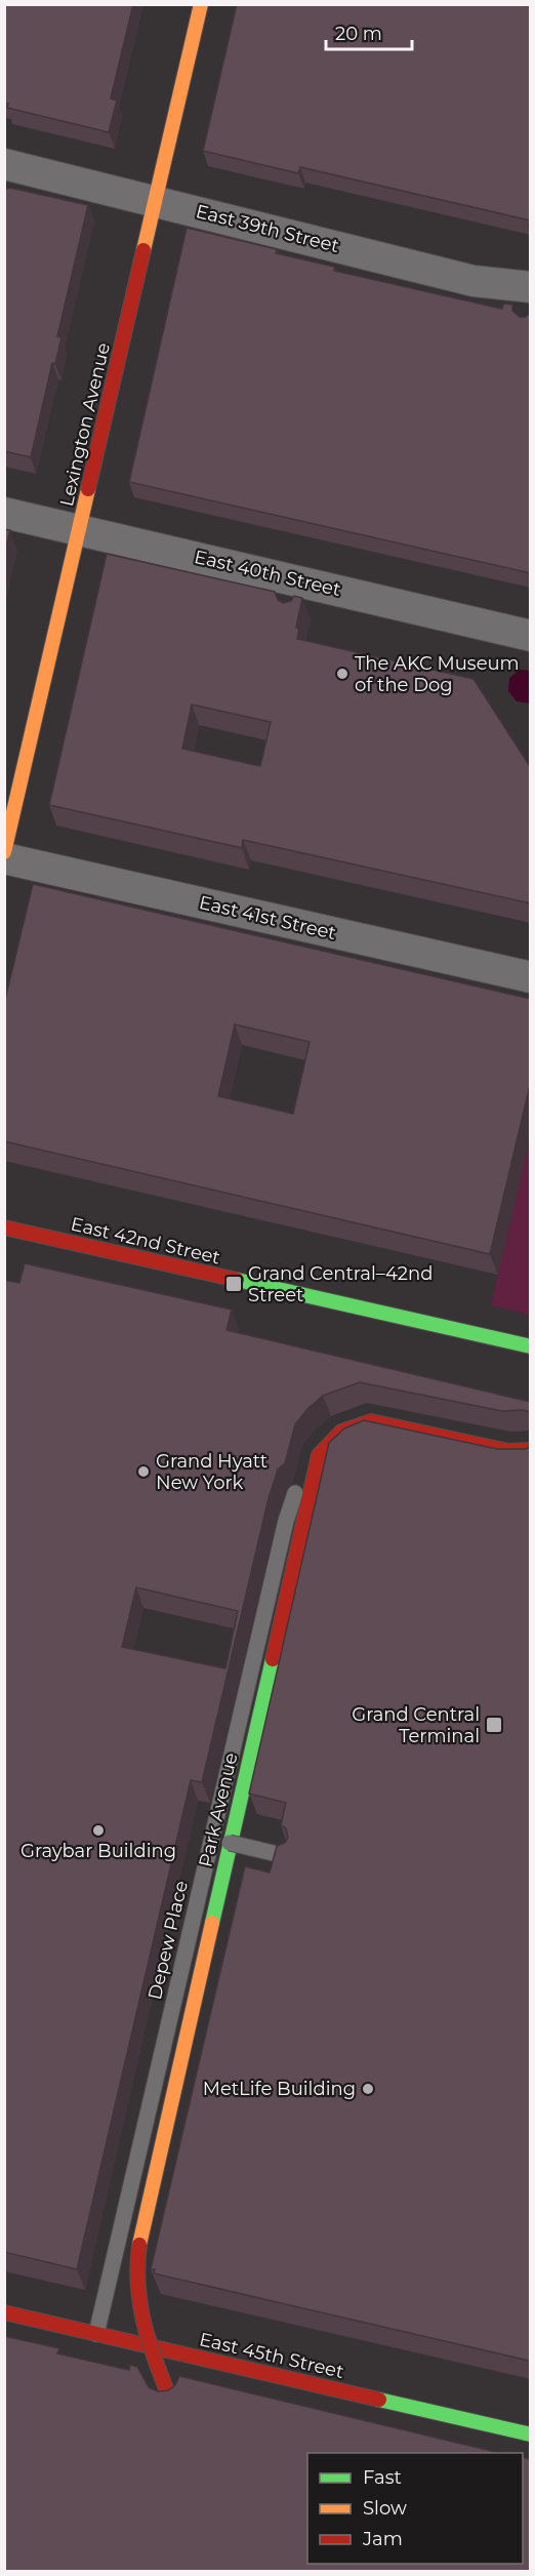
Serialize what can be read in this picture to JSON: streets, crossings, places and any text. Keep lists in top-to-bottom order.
{
  "streets": {
    "main road": [
      "Lexington Avenue",
      "East 42nd Street",
      "Park Avenue",
      "East 45th Street"
    ],
    "street": ["East 39th Street", "East 40th Street", "East 41st Street"],
    "lane": ["Depew Place"]
  },
  "crossings": [
    ["East 39th Street", "Lexington Avenue"],
    ["Lexington Avenue", "East 40th Street"],
    ["Park Avenue", "Depew Place"],
    ["Depew Place", "East 45th Street"]
  ],
  "places": {
    "other": [
      "The AKC Museum of the Dog",
      "Grand Hyatt New York",
      "Graybar Building",
      "MetLife Building"
    ],
    "transit": ["Grand Central–42nd Street", "Grand Central Terminal"]
  },
  "legend": ["Fast", "Slow", "Jam"],
  "scale_bar": "20 m"
}
